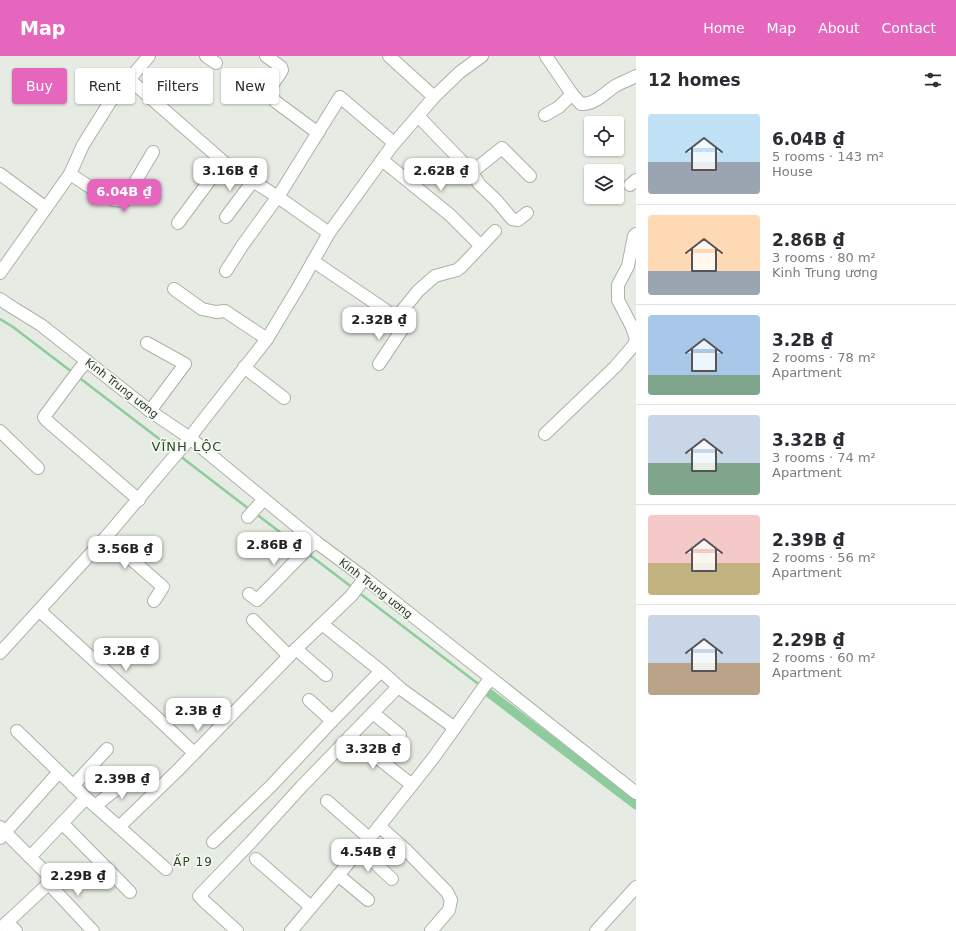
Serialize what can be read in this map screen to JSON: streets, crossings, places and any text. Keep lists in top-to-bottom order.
{
  "streets": {
    "street": ["Kinh Trung ương"]
  },
  "districts": ["VĨNH LỘC", "ẤP 19"],
  "page": {
    "header": "Map",
    "nav": [
      "Home",
      "Map",
      "About",
      "Contact"
    ],
    "heading": "12 homes",
    "chip": [
      "Buy",
      "Rent",
      "Filters",
      "New"
    ],
    "list": [
      {
        "name": "6.04B ₫",
        "note": "5 rooms · 143 m² · House"
      },
      {
        "name": "2.86B ₫",
        "note": "3 rooms · 80 m² · Kinh Trung ương"
      },
      {
        "name": "3.2B ₫",
        "note": "2 rooms · 78 m² · Apartment"
      },
      {
        "name": "3.32B ₫",
        "note": "3 rooms · 74 m² · Apartment"
      },
      {
        "name": "2.39B ₫",
        "note": "2 rooms · 56 m² · Apartment"
      },
      {
        "name": "2.29B ₫",
        "note": "2 rooms · 60 m² · Apartment"
      }
    ],
    "price": [
      "3.16B ₫",
      "2.62B ₫",
      "6.04B ₫",
      "2.32B ₫",
      "2.86B ₫",
      "3.56B ₫",
      "3.2B ₫",
      "2.3B ₫",
      "3.32B ₫",
      "2.39B ₫",
      "4.54B ₫",
      "2.29B ₫"
    ]
  }
}
